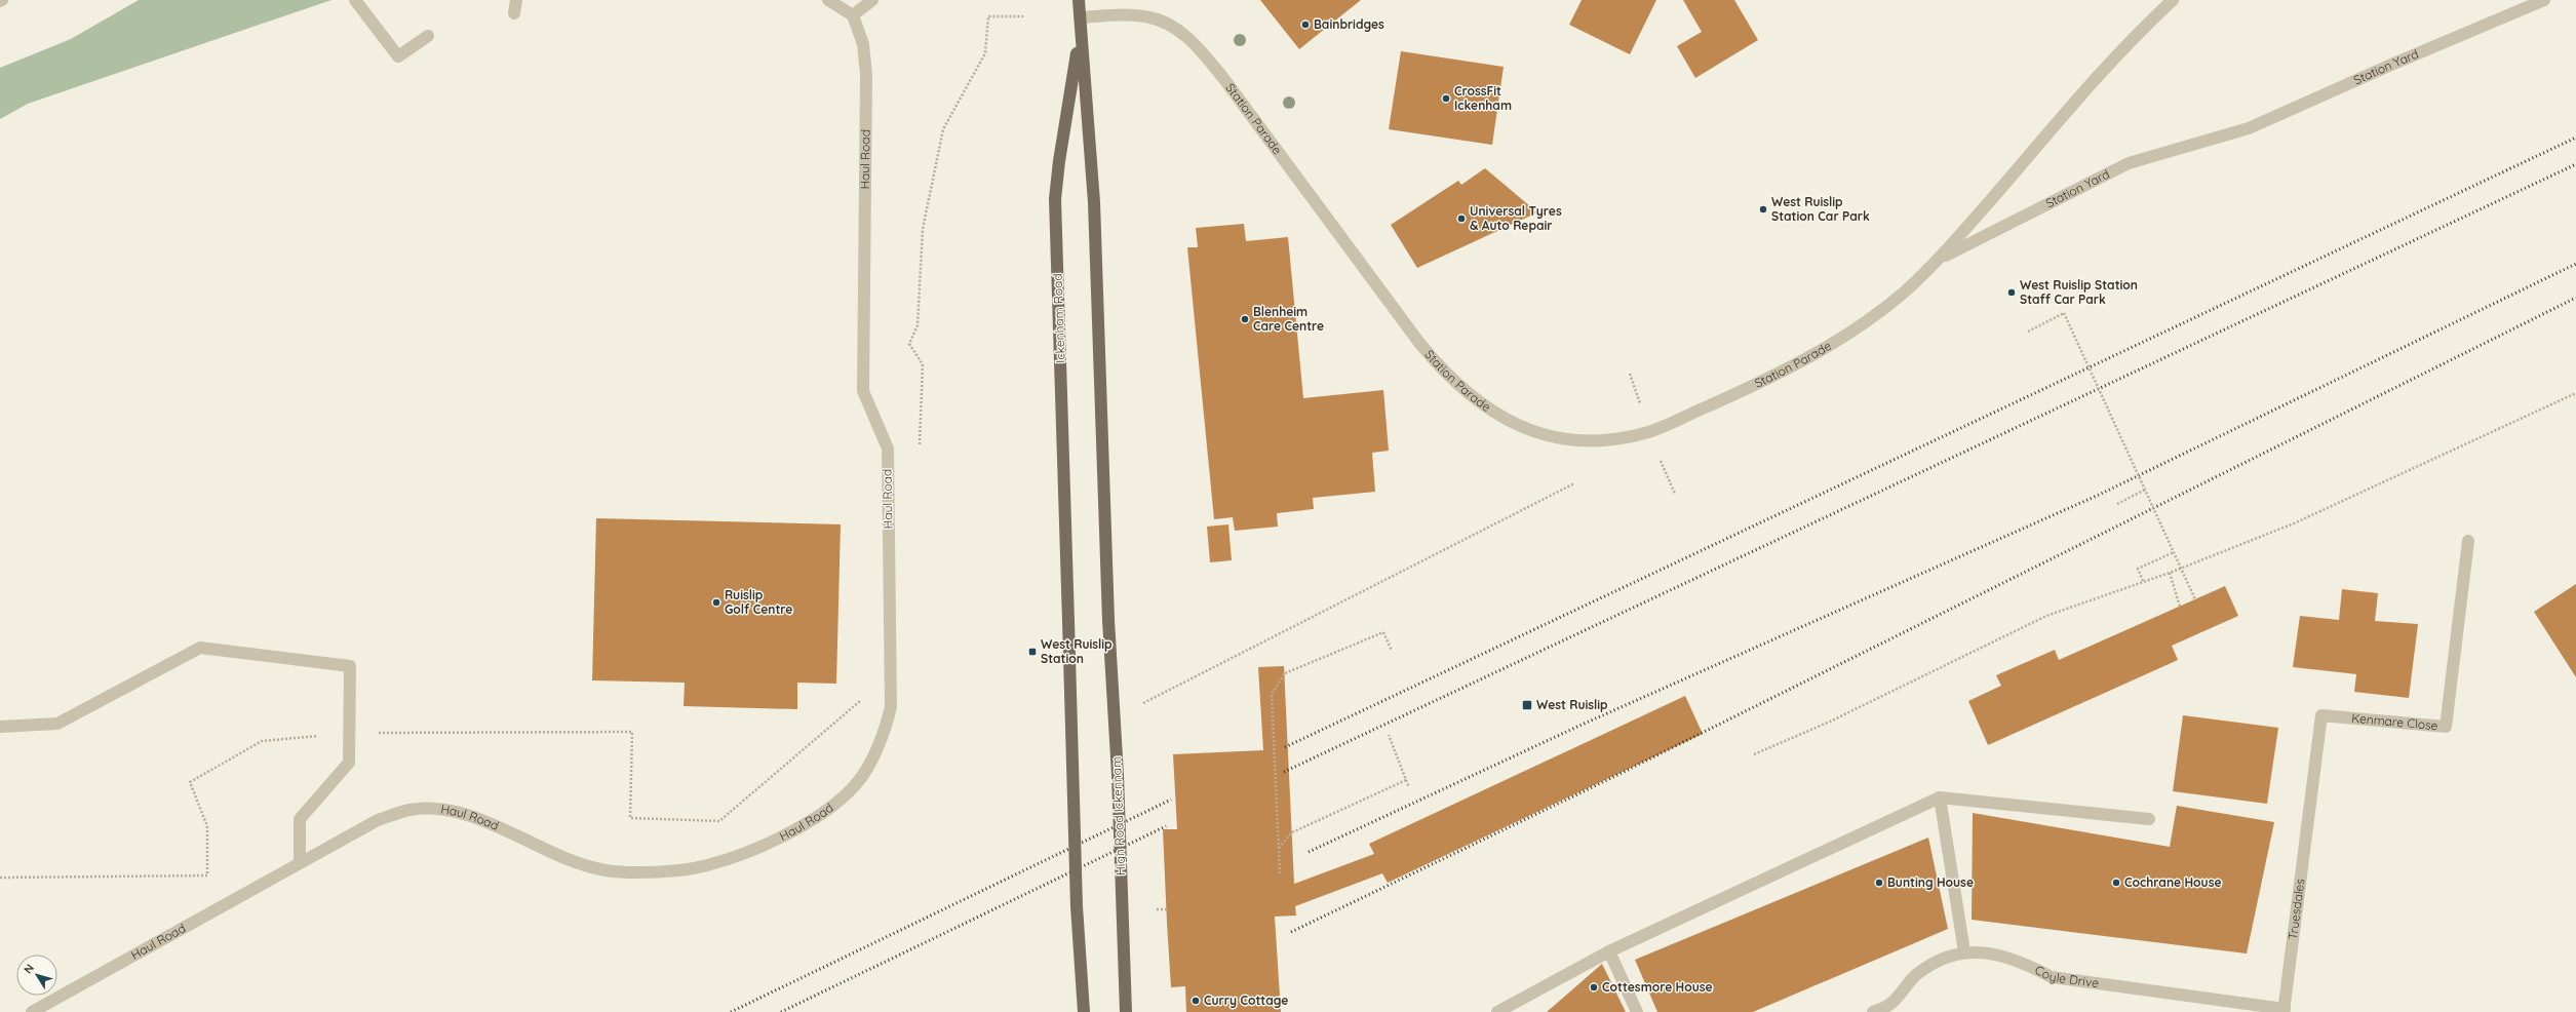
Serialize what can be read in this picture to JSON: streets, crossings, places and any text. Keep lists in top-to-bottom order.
{
  "streets": {
    "main road": ["Ickenham Road", "High Road Ickenham"],
    "street": [
      "Station Yard",
      "Station Parade",
      "Haul Road",
      "Kenmare Close",
      "Truesdales",
      "Coyle Drive"
    ]
  },
  "crossings": [
    ["Station Yard", "Station Parade"],
    ["Station Parade", "Ickenham Road"],
    ["Ickenham Road", "High Road Ickenham"],
    ["Kenmare Close", "Truesdales"],
    ["Truesdales", "Coyle Drive"]
  ],
  "places": {
    "other": [
      "Bainbridges",
      "CrossFit Ickenham",
      "West Ruislip Station Car Park",
      "Universal Tyres & Auto Repair",
      "West Ruislip Station Staff Car Park",
      "Blenheim Care Centre",
      "Ruislip Golf Centre",
      "Bunting House",
      "Cochrane House",
      "Cottesmore House",
      "Curry Cottage"
    ],
    "transit": ["West Ruislip Station", "West Ruislip"]
  },
  "north": "top left"
}
